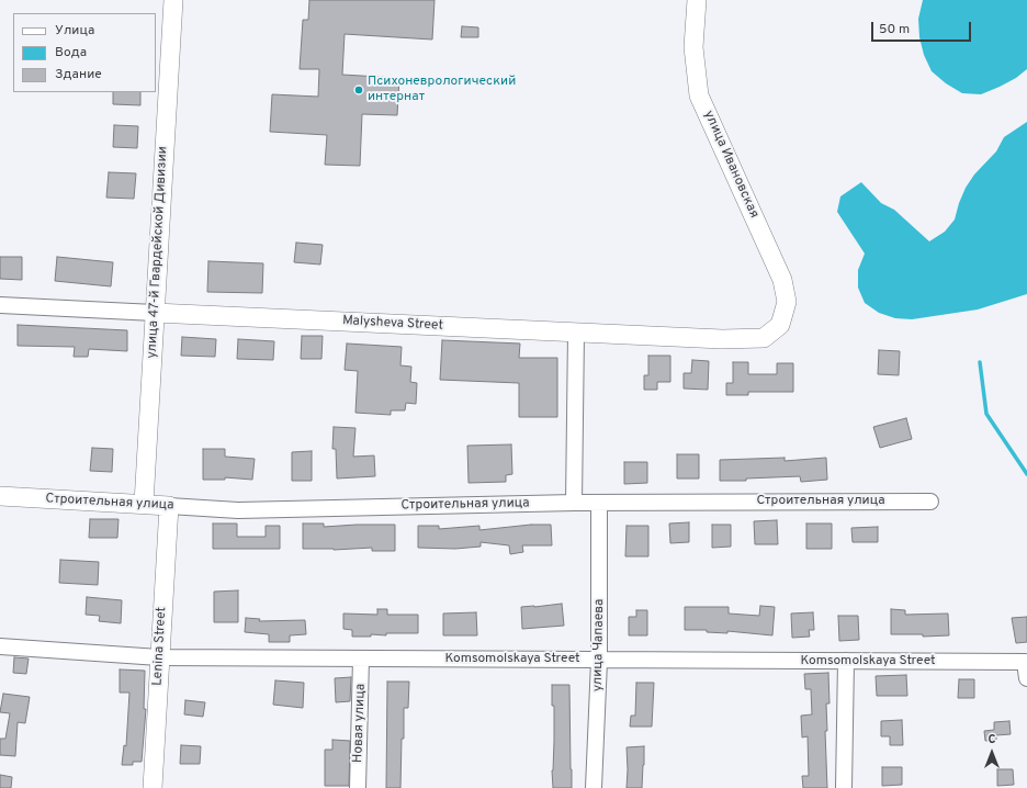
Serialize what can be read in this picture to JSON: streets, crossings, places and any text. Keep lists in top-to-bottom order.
{
  "streets": {
    "street": [
      "улица Ивановская",
      "улица 47-й Гвардейской Дивизии",
      "Malysheva Street",
      "Строительная улица",
      "улица Чапаева",
      "Lenina Street",
      "Komsomolskaya Street",
      "Новая улица"
    ]
  },
  "crossings": [
    ["улица Ивановская", "Malysheva Street"],
    ["улица 47-й Гвардейской Дивизии", "Malysheva Street"],
    ["улица 47-й Гвардейской Дивизии", "Строительная улица"],
    ["Строительная улица", "улица Чапаева"],
    ["Строительная улица", "Lenina Street"],
    ["улица Чапаева", "Komsomolskaya Street"],
    ["Lenina Street", "Komsomolskaya Street"],
    ["Komsomolskaya Street", "Новая улица"]
  ],
  "places": ["Психоневрологический интернат"],
  "legend": ["Улица", "Вода", "Здание"],
  "scale_bar": "50 m",
  "north": "top"
}
